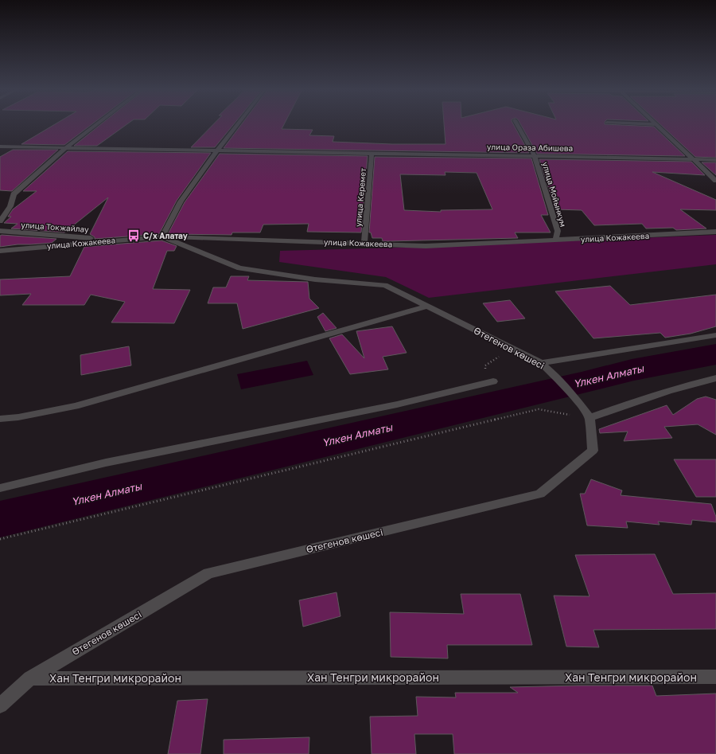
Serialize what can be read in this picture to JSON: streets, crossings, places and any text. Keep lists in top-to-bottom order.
{
  "streets": {
    "street": [
      "улица Ораза Абишева",
      "улица Мойынкум",
      "улица Керемет",
      "улица Токжайлау",
      "улица Кожакеева",
      "Өтегенов көшесі",
      "Хан Тенгри микрорайон"
    ]
  },
  "crossings": [
    ["улица Ораза Абишева", "улица Мойынкум"],
    ["улица Ораза Абишева", "улица Керемет"],
    ["улица Мойынкум", "улица Кожакеева"],
    ["улица Керемет", "улица Кожакеева"],
    ["улица Токжайлау", "улица Кожакеева"],
    ["улица Кожакеева", "Өтегенов көшесі"],
    ["Өтегенов көшесі", "Хан Тенгри микрорайон"]
  ],
  "water": ["Үлкен Алматы"],
  "places": {
    "bus stop": ["С/х Алатау"]
  }
}
